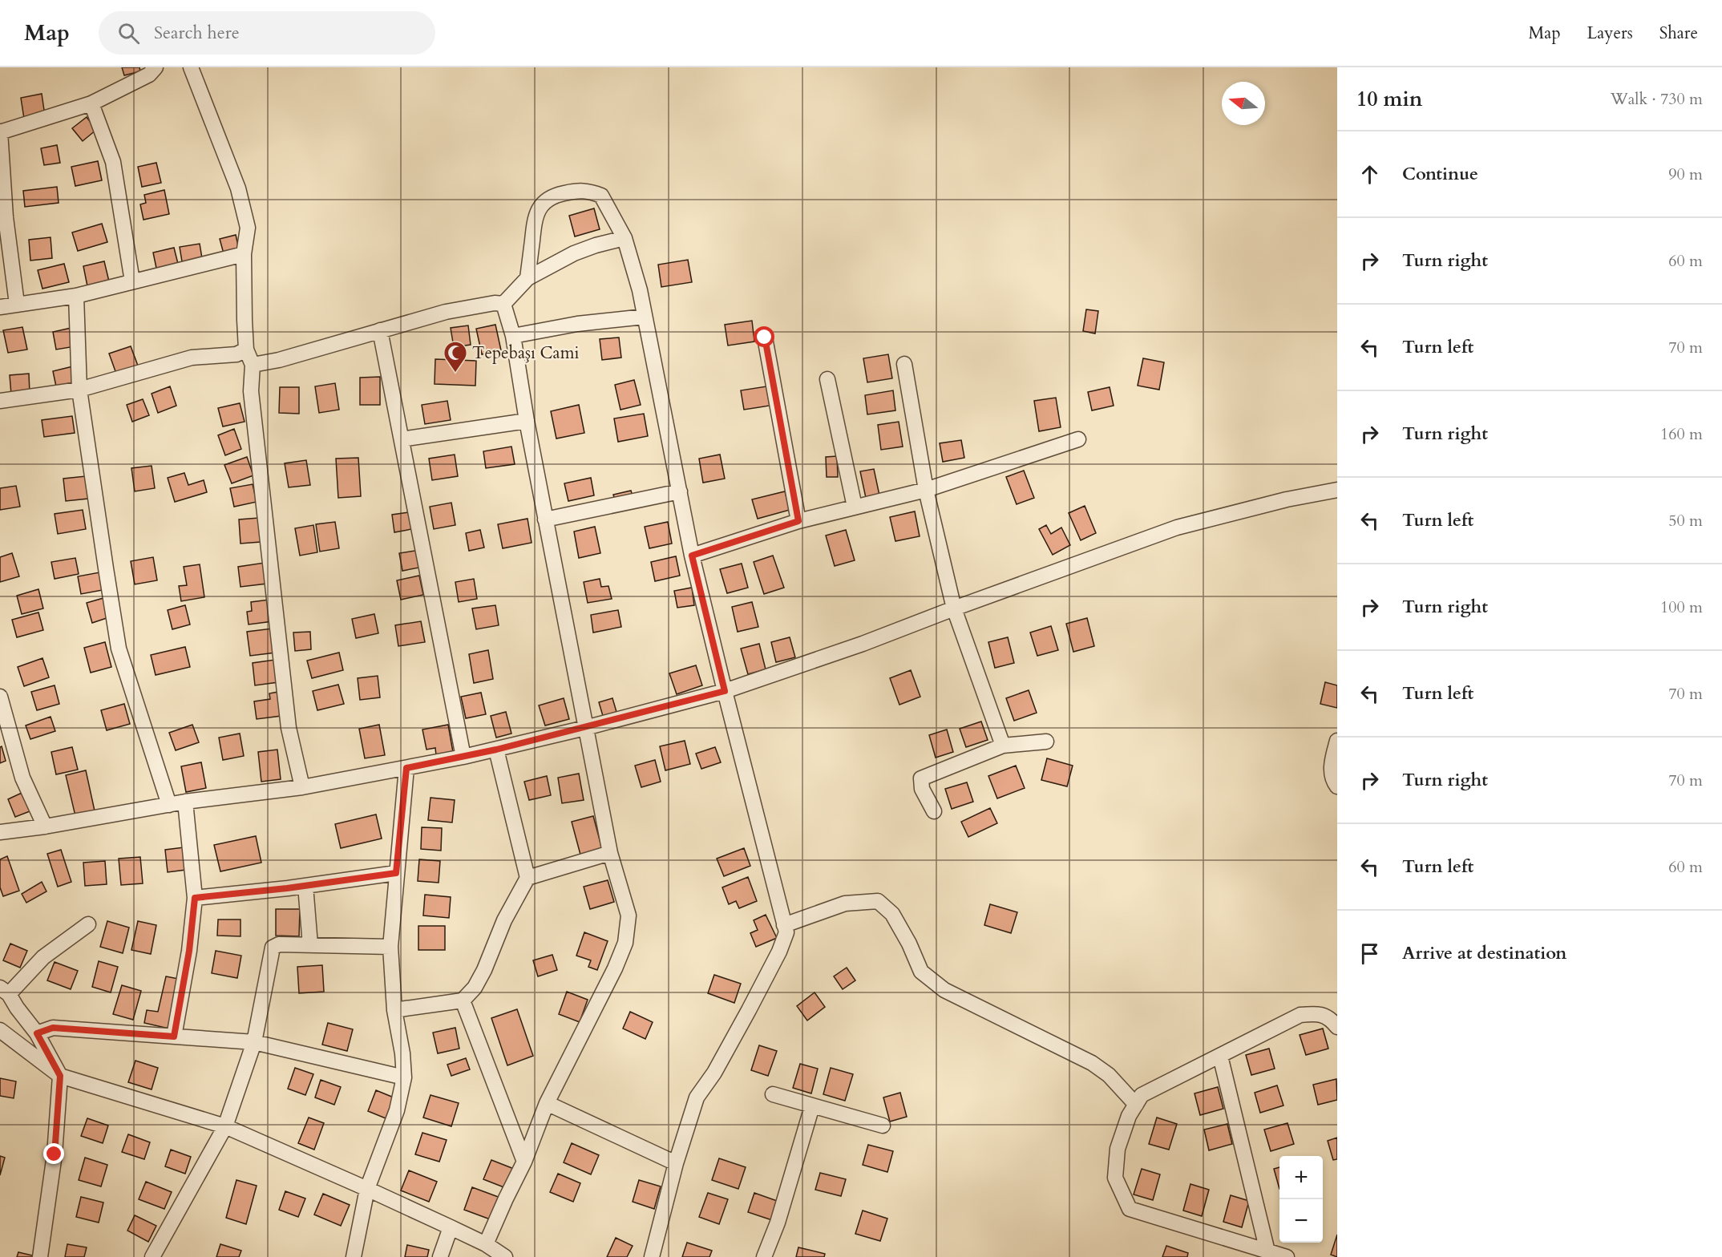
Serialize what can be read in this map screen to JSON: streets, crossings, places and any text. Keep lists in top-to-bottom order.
{
  "places": {
    "mosque": ["Tepebaşı Cami"]
  },
  "north": "left",
  "page": {
    "header": "Map",
    "search": "Search here",
    "nav": ["Map", "Layers", "Share"],
    "heading": ["10 min", "Walk · 730 m"],
    "list": [
      ["Continue", "90 m"],
      ["Turn right", "60 m"],
      ["Turn left", "70 m"],
      ["Turn right", "160 m"],
      ["Turn left", "50 m"],
      ["Turn right", "100 m"],
      ["Turn left", "70 m"],
      ["Turn right", "70 m"],
      ["Turn left", "60 m"],
      "Arrive at destination"
    ],
    "map_buttons": ["+", "−"]
  }
}
